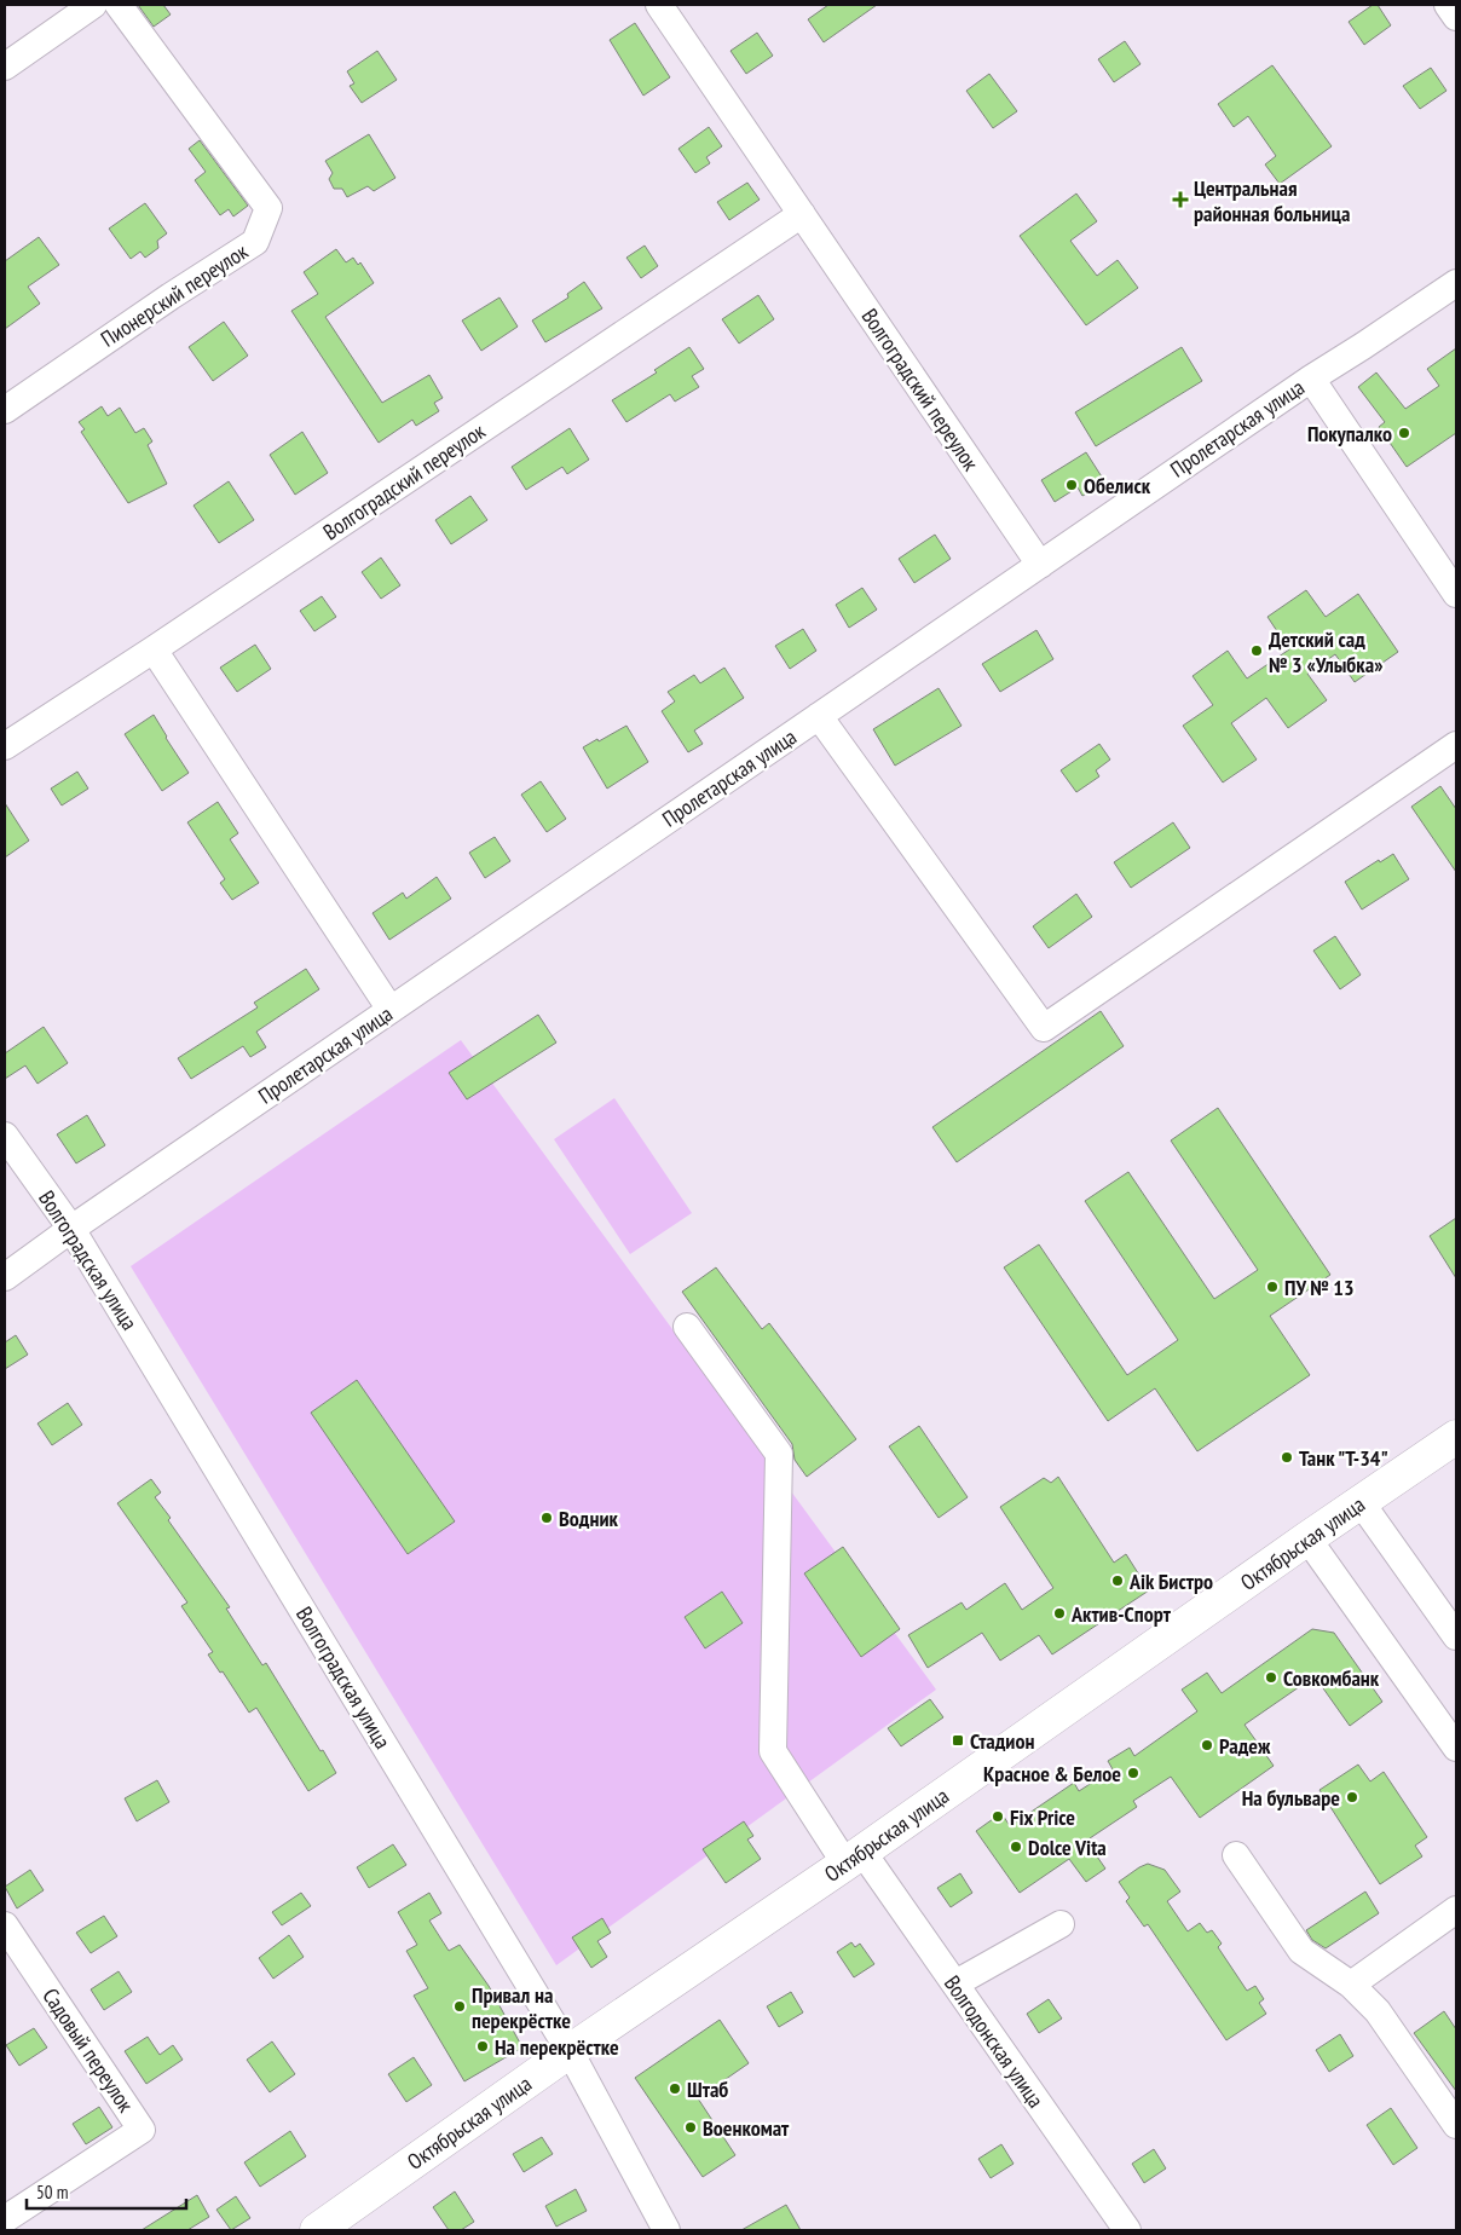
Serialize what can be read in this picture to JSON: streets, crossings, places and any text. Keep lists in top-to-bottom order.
{
  "streets": {
    "main road": ["Октябрьская улица"],
    "street": [
      "Пионерский переулок",
      "Волгоградский переулок",
      "Пролетарская улица",
      "Волгоградская улица",
      "Волгодонская улица",
      "Садовый переулок"
    ]
  },
  "crossings": [
    ["Волгоградский переулок", "Пролетарская улица"],
    ["Пролетарская улица", "Волгоградская улица"],
    ["Волгоградская улица", "Октябрьская улица"],
    ["Октябрьская улица", "Волгодонская улица"]
  ],
  "places": {
    "health": ["Центральная районная больница"],
    "other": [
      "Покупалко",
      "Обелиск",
      "Детский сад № 3 «Улыбка»",
      "ПУ № 13",
      "Танк \"Т-34\"",
      "Водник",
      "Aik Бистро",
      "Актив-Спорт",
      "Совкомбанк",
      "Радеж",
      "Красное & Белое",
      "На бульваре",
      "Fix Price",
      "Dolce Vita",
      "Привал на перекрёстке",
      "На перекрёстке",
      "Штаб",
      "Военкомат"
    ],
    "transit": ["Стадион"]
  },
  "scale_bar": "50 m"
}
